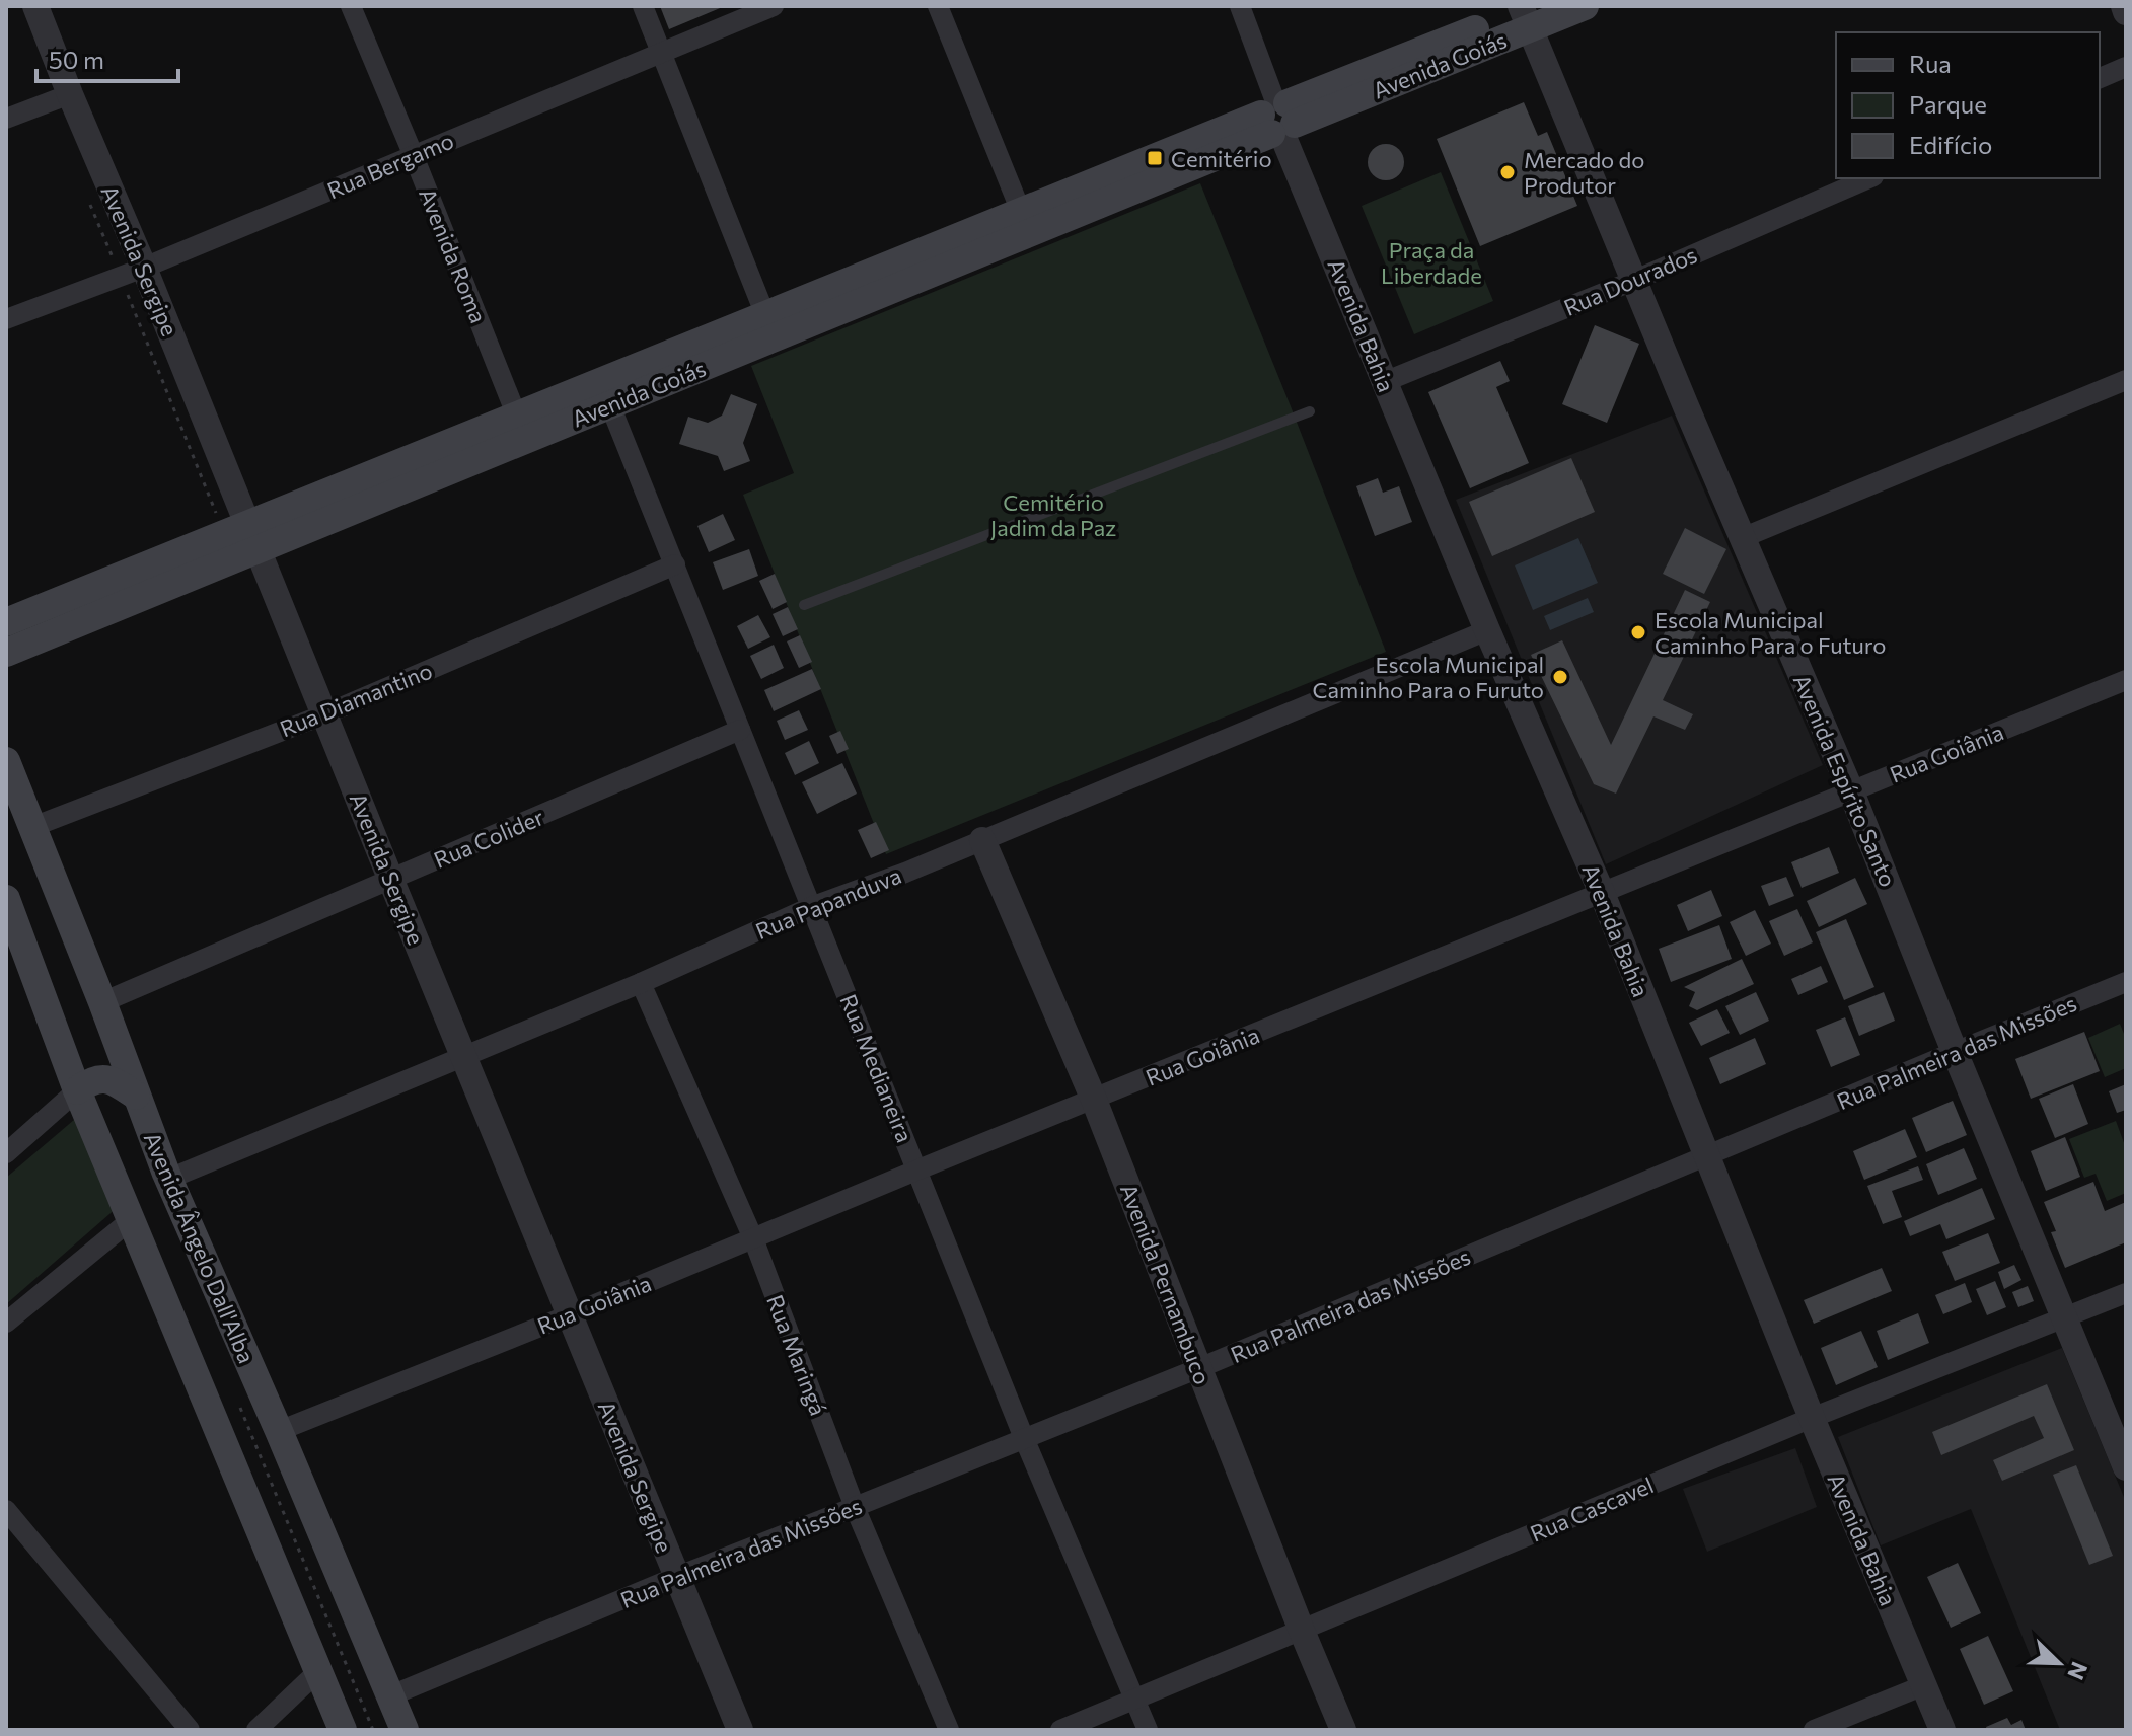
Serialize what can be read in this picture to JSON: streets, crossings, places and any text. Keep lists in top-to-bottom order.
{
  "streets": {
    "main road": ["Avenida Goiás", "Avenida Ângelo Dall'Alba"],
    "street": [
      "Rua Bergamo",
      "Avenida Roma",
      "Avenida Sergipe",
      "Rua Dourados",
      "Avenida Bahia",
      "Rua Diamantino",
      "Rua Goiânia",
      "Avenida Espírito Santo",
      "Rua Colider",
      "Rua Papanduva",
      "Rua Palmeira das Missões",
      "Rua Medianeira",
      "Avenida Pernambuco",
      "Rua Maringá",
      "Rua Cascavel"
    ]
  },
  "crossings": [
    ["Avenida Goiás", "Avenida Roma"],
    ["Avenida Goiás", "Avenida Sergipe"],
    ["Avenida Goiás", "Avenida Bahia"],
    ["Avenida Goiás", "Avenida Espírito Santo"],
    ["Avenida Goiás", "Rua Medianeira"],
    ["Rua Bergamo", "Avenida Roma"],
    ["Rua Bergamo", "Avenida Sergipe"],
    ["Avenida Sergipe", "Rua Diamantino"],
    ["Avenida Sergipe", "Rua Goiânia"],
    ["Avenida Sergipe", "Rua Colider"],
    ["Avenida Sergipe", "Rua Papanduva"],
    ["Avenida Sergipe", "Rua Palmeira das Missões"],
    ["Rua Dourados", "Avenida Bahia"],
    ["Rua Dourados", "Avenida Espírito Santo"],
    ["Avenida Bahia", "Rua Goiânia"],
    ["Avenida Bahia", "Rua Papanduva"],
    ["Avenida Bahia", "Rua Palmeira das Missões"],
    ["Avenida Bahia", "Rua Cascavel"],
    ["Rua Diamantino", "Rua Medianeira"],
    ["Rua Diamantino", "Avenida Ângelo Dall'Alba"],
    ["Rua Goiânia", "Avenida Espírito Santo"],
    ["Rua Goiânia", "Rua Medianeira"],
    ["Rua Goiânia", "Avenida Ângelo Dall'Alba"],
    ["Rua Goiânia", "Avenida Pernambuco"],
    ["Rua Goiânia", "Rua Maringá"],
    ["Avenida Espírito Santo", "Rua Palmeira das Missões"],
    ["Avenida Espírito Santo", "Rua Cascavel"],
    ["Rua Colider", "Rua Medianeira"],
    ["Rua Colider", "Avenida Ângelo Dall'Alba"],
    ["Rua Papanduva", "Rua Medianeira"],
    ["Rua Papanduva", "Avenida Ângelo Dall'Alba"],
    ["Rua Papanduva", "Avenida Pernambuco"],
    ["Rua Papanduva", "Rua Maringá"],
    ["Rua Palmeira das Missões", "Rua Medianeira"],
    ["Rua Palmeira das Missões", "Avenida Ângelo Dall'Alba"],
    ["Rua Palmeira das Missões", "Avenida Pernambuco"],
    ["Rua Palmeira das Missões", "Rua Maringá"],
    ["Rua Medianeira", "Rua Cascavel"],
    ["Avenida Pernambuco", "Rua Cascavel"]
  ],
  "parks": ["Praça da Liberdade", "Cemitério Jadim da Paz"],
  "places": {
    "transit": ["Cemitério"],
    "other": ["Mercado do Produtor", "Escola Municipal Caminho Para o Futuro", "Escola Municipal Caminho Para o Furuto"]
  },
  "legend": ["Rua", "Parque", "Edifício"],
  "scale_bar": "50 m",
  "north": "bottom right"
}
